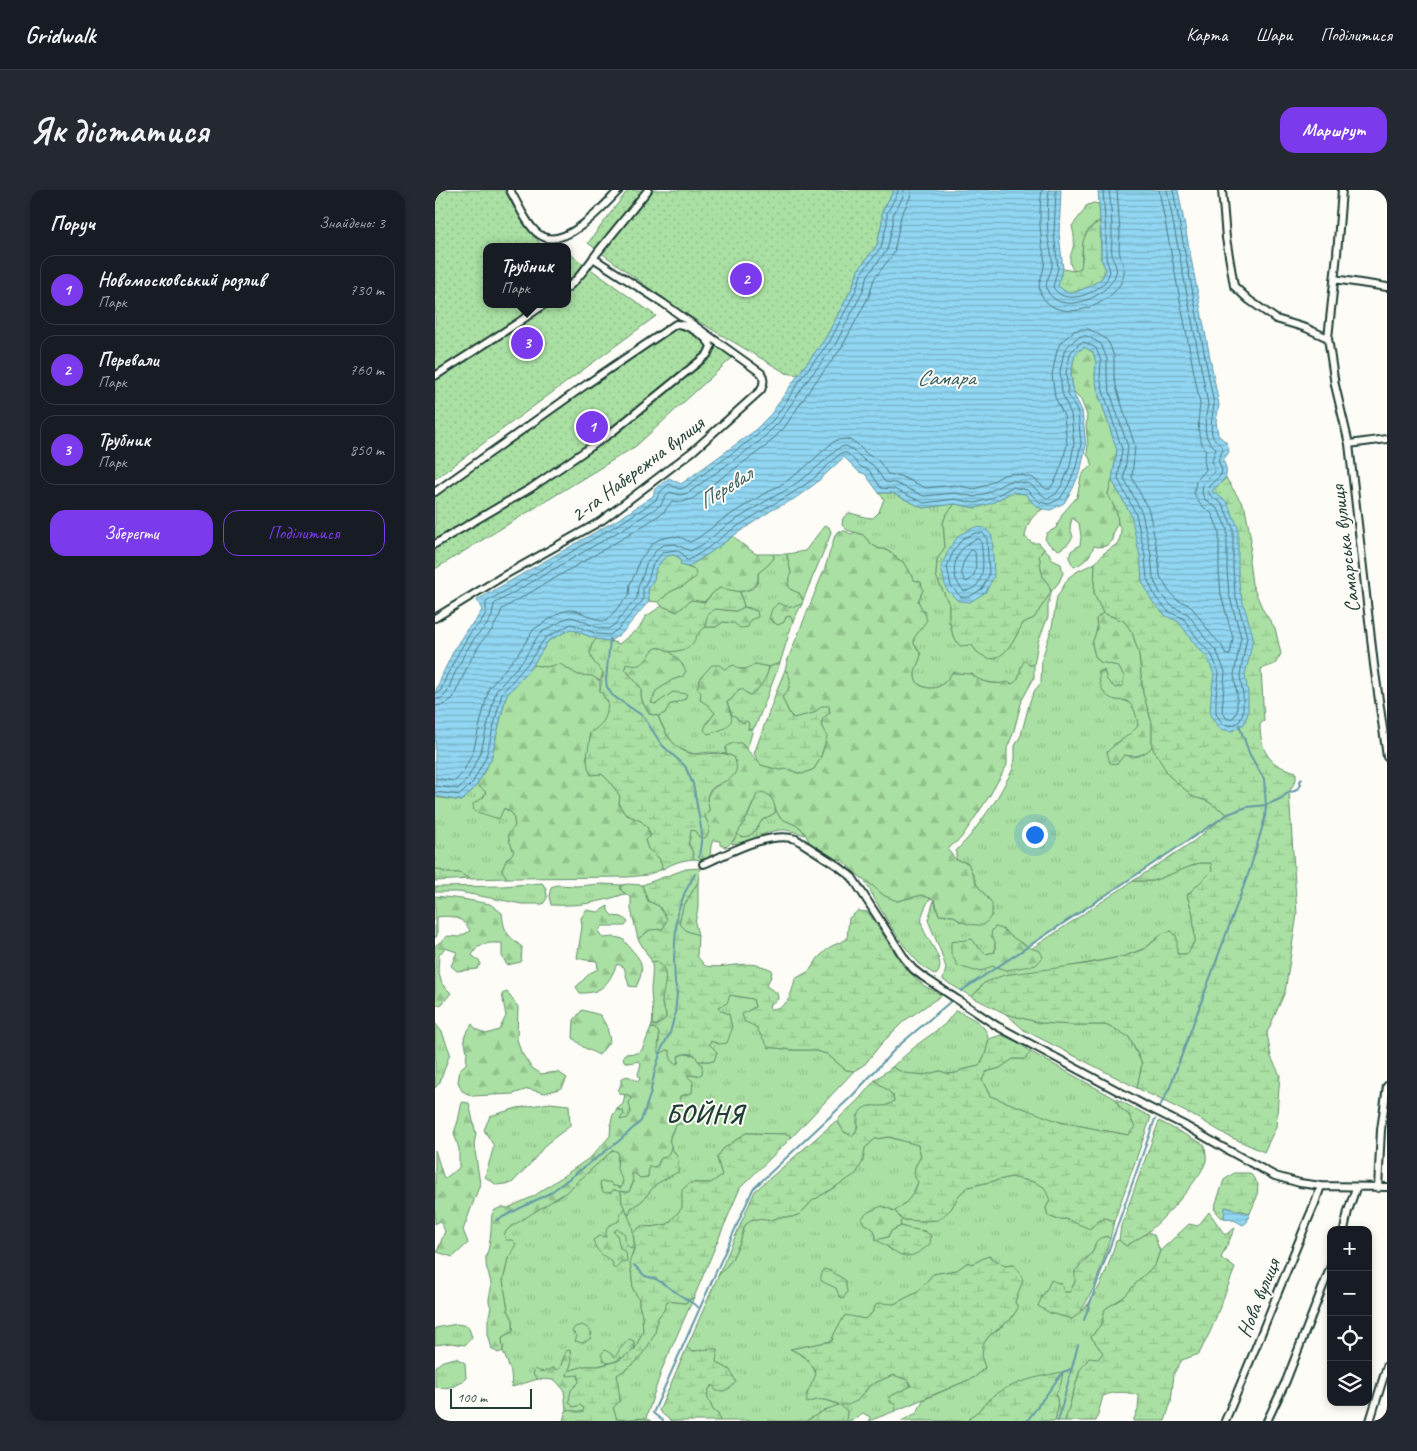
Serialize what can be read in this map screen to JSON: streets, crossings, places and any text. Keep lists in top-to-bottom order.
{
  "streets": {
    "street": ["2-га Набережна вулиця", "Самарська вулиця", "Нова вулиця"]
  },
  "districts": ["БОЙНЯ"],
  "water": ["Самара", "Перевал"],
  "scale_bar": "100 m",
  "page": {
    "header": "Gridwalk",
    "nav": ["Карта", "Шари", "Поділитися"],
    "buttons": [
      "Маршрут",
      ["Зберегти", "Поділитися"]
    ],
    "title": "Як дістатися",
    "heading": ["Поруч", "Знайдено: 3"],
    "popup": ["Трубник", "Парк"],
    "list": [
      {
        "mark": "1",
        "name": "Новомосковський розлив",
        "note": "Парк",
        "value": "730 m"
      },
      {
        "mark": "2",
        "name": "Перевали",
        "note": "Парк",
        "value": "760 m"
      },
      {
        "mark": "3",
        "name": "Трубник",
        "note": "Парк",
        "value": "850 m"
      }
    ],
    "pins": ["2", "3", "1"],
    "map_buttons": ["+", "−"],
    "scale": "100 m"
  }
}
